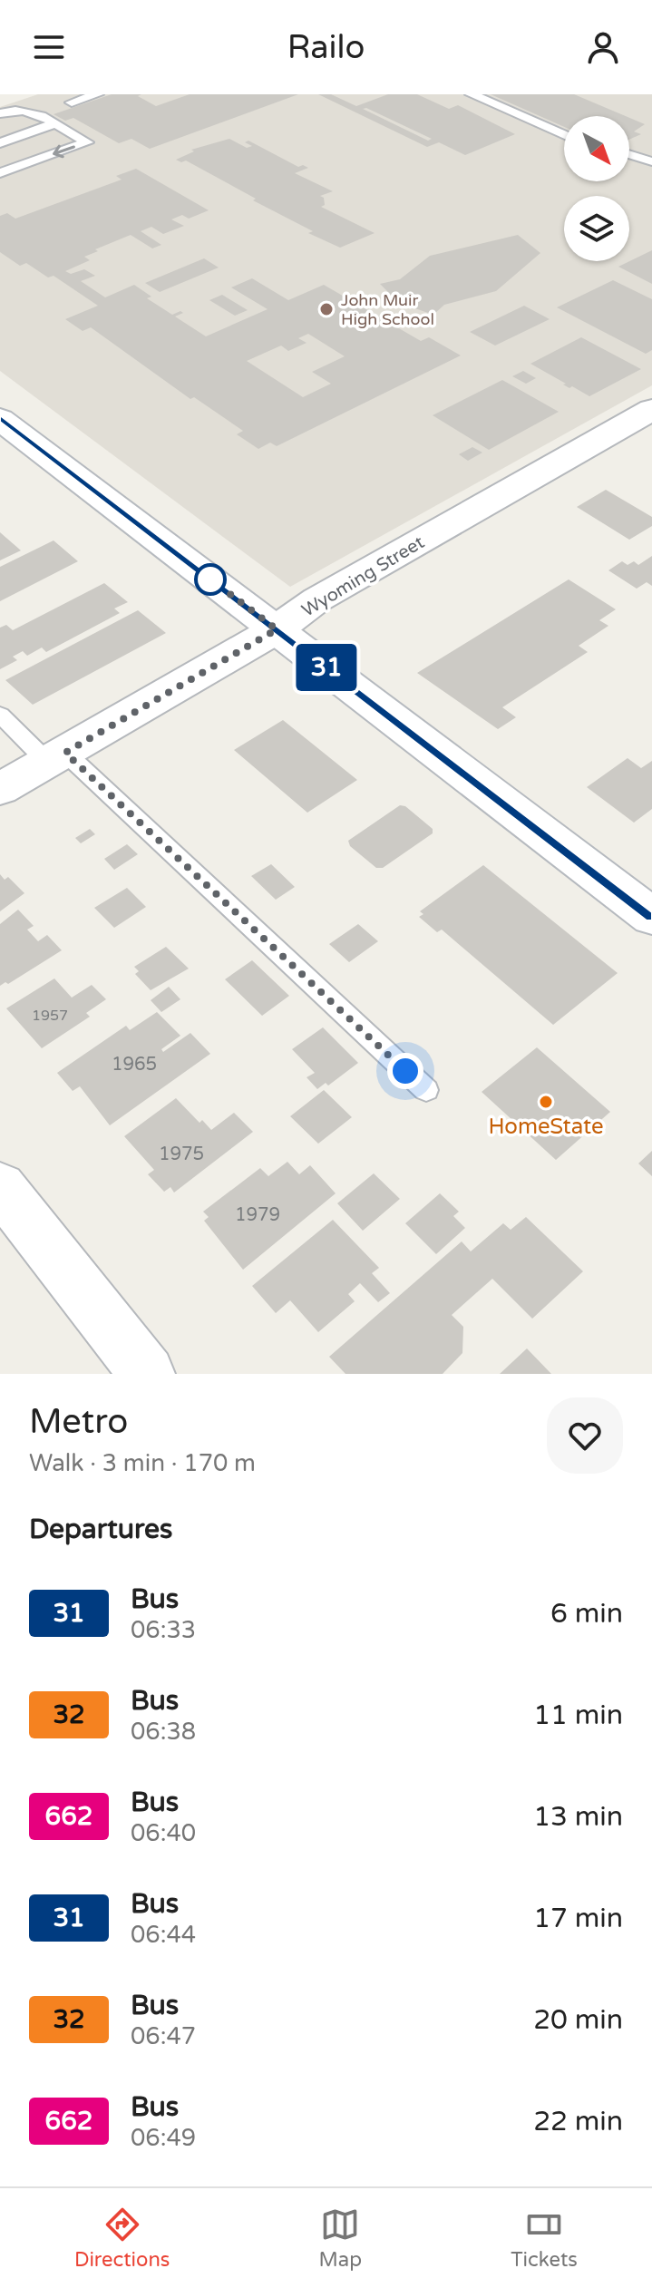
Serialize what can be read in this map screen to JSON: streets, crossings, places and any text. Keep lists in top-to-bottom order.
{
  "streets": {
    "street": ["Wyoming Street"]
  },
  "places": ["John Muir High School", "HomeState"],
  "lines": ["bus line 31"],
  "house_numbers": [
    "1957",
    "1965",
    "1975",
    "1979"
  ],
  "north": "bottom right",
  "page": {
    "header": "Railo",
    "on_map": "31",
    "heading": [
      ["Metro", "Walk · 3 min · 170 m"],
      "Departures"
    ],
    "list": [
      {
        "mark": "31",
        "name": "Bus",
        "note": "06:33",
        "value": "6 min"
      },
      {
        "mark": "32",
        "name": "Bus",
        "note": "06:38",
        "value": "11 min"
      },
      {
        "mark": "662",
        "name": "Bus",
        "note": "06:40",
        "value": "13 min"
      },
      {
        "mark": "31",
        "name": "Bus",
        "note": "06:44",
        "value": "17 min"
      },
      {
        "mark": "32",
        "name": "Bus",
        "note": "06:47",
        "value": "20 min"
      },
      {
        "mark": "662",
        "name": "Bus",
        "note": "06:49",
        "value": "22 min"
      }
    ],
    "tabs": ["Directions", "Map", "Tickets"]
  }
}
